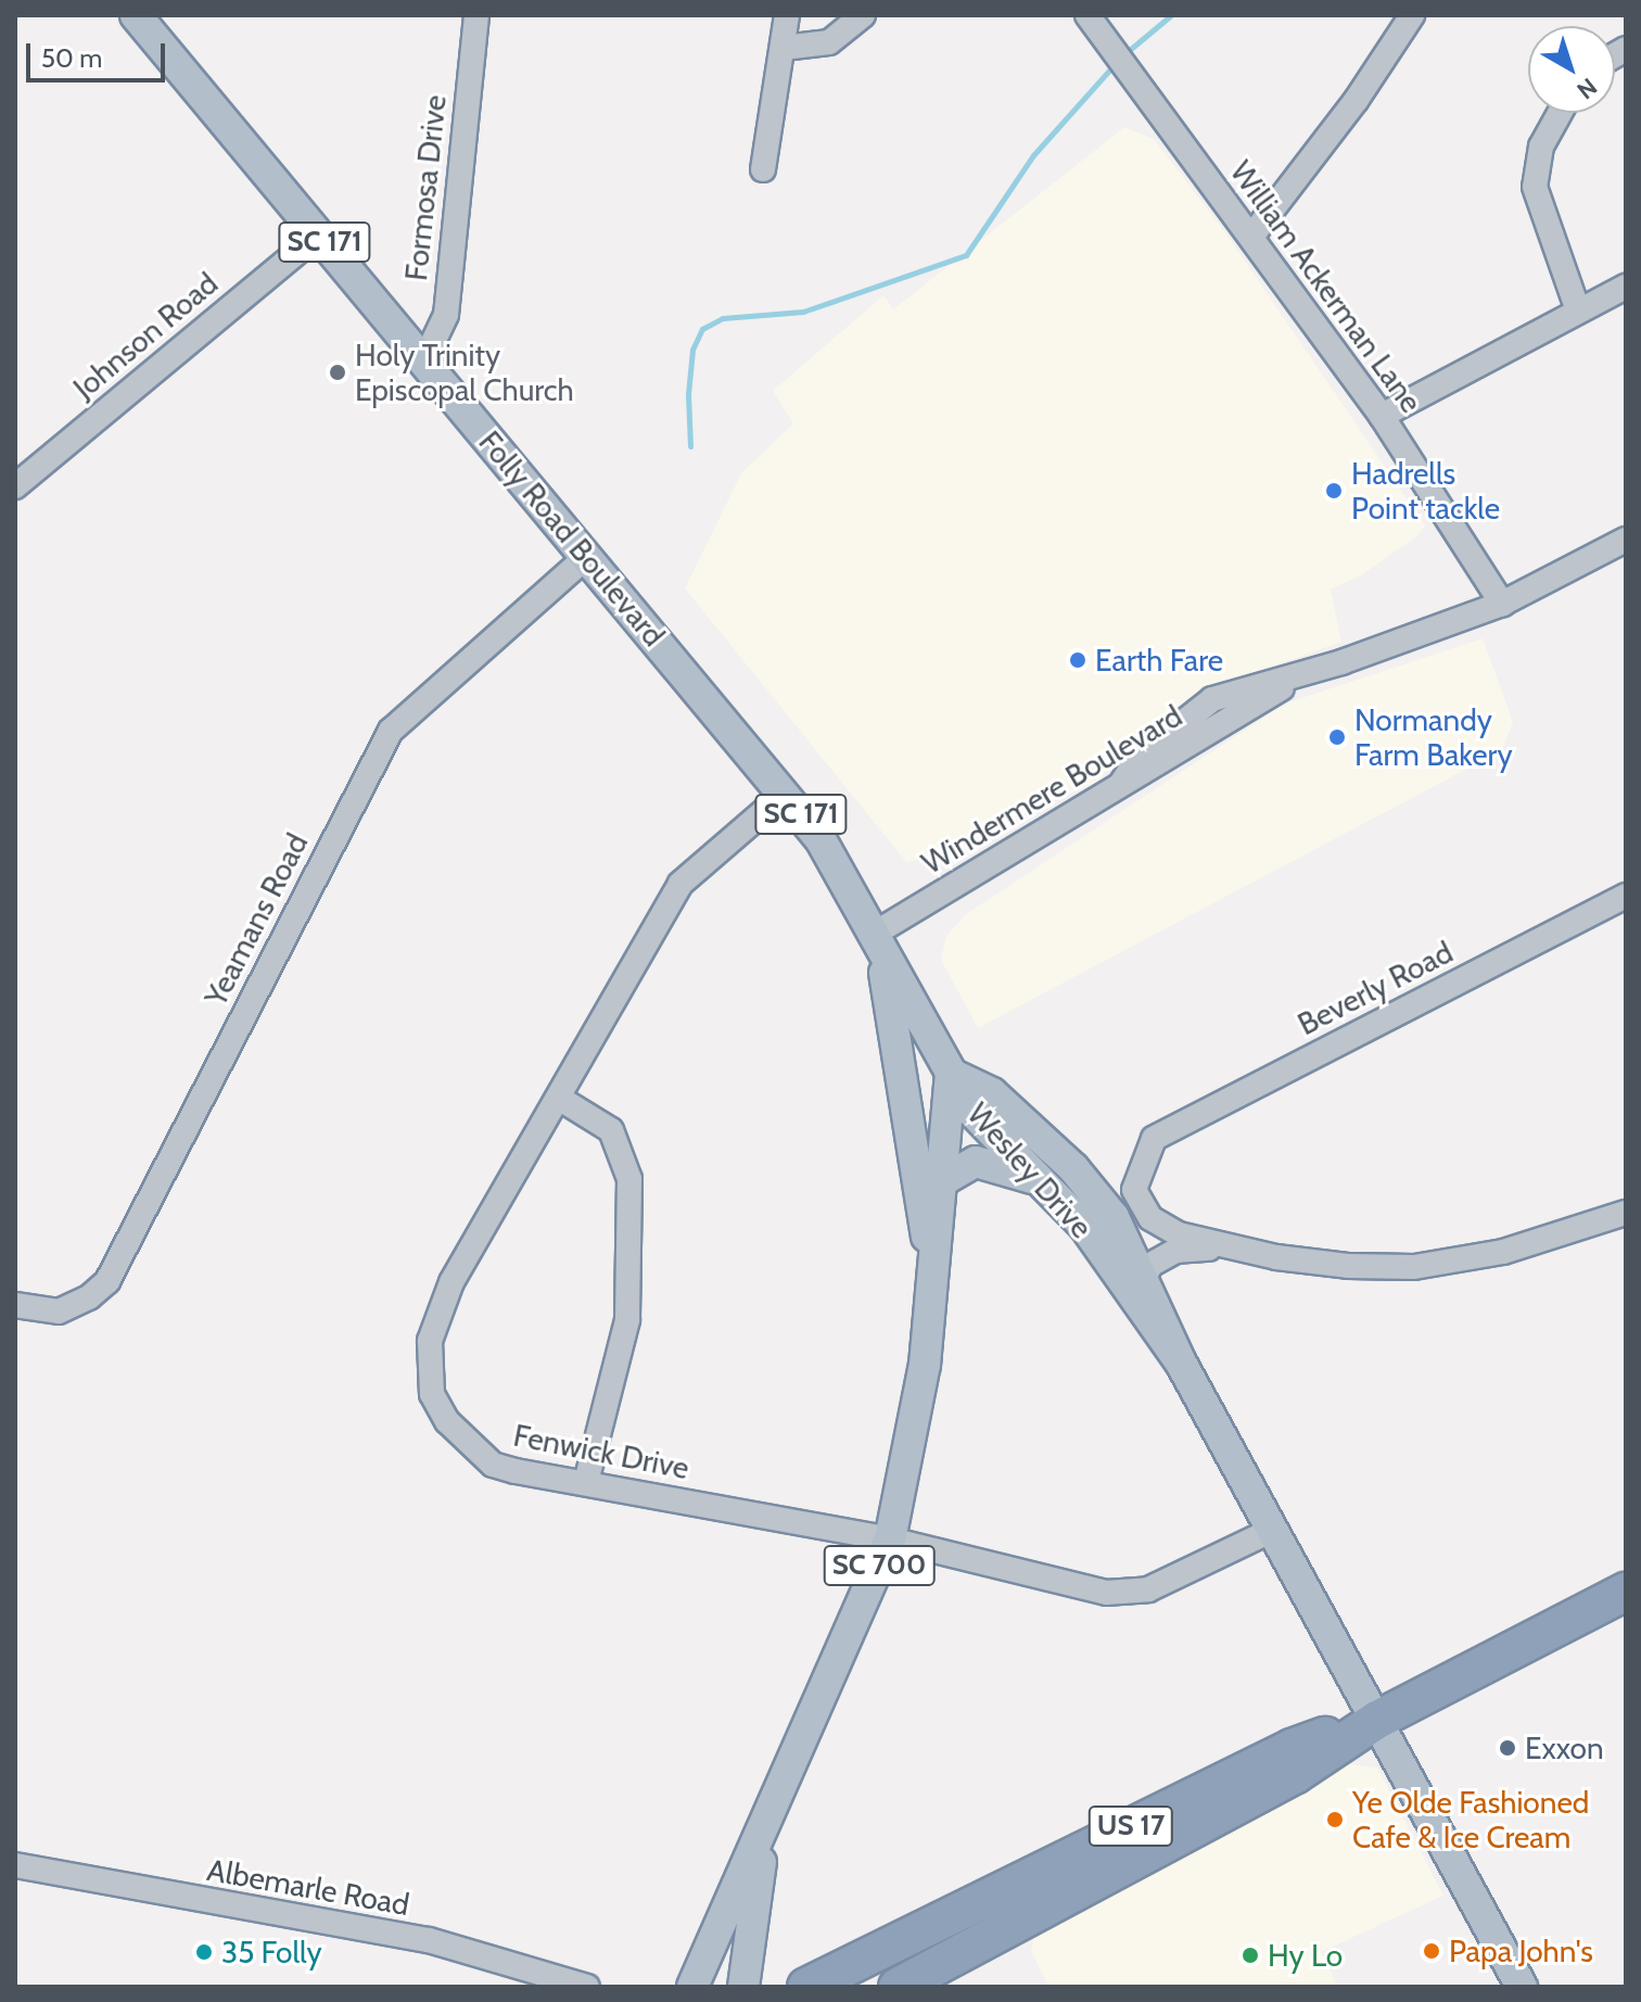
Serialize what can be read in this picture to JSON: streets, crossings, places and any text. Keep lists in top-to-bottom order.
{
  "streets": {
    "highway": ["US 17"],
    "main road": [
      "SC 171",
      "Folly Road Boulevard",
      "Wesley Drive",
      "SC 700"
    ],
    "street": [
      "Formosa Drive",
      "William Ackerman Lane",
      "Johnson Road",
      "Windermere Boulevard",
      "Yeamans Road",
      "Beverly Road",
      "Fenwick Drive",
      "Albemarle Road"
    ]
  },
  "crossings": [
    ["Formosa Drive", "Folly Road Boulevard"],
    ["William Ackerman Lane", "Windermere Boulevard"],
    ["Johnson Road", "Folly Road Boulevard"],
    ["Folly Road Boulevard", "Windermere Boulevard"],
    ["Folly Road Boulevard", "Yeamans Road"],
    ["Folly Road Boulevard", "Wesley Drive"],
    ["Folly Road Boulevard", "Fenwick Drive"],
    ["Wesley Drive", "Fenwick Drive"],
    ["Wesley Drive", "US 17"]
  ],
  "places": [
    "Holy Trinity Episcopal Church",
    "Hadrells Point tackle",
    "Earth Fare",
    "Normandy Farm Bakery",
    "Exxon",
    "Ye Olde Fashioned Cafe & Ice Cream",
    "Papa John's",
    "35 Folly",
    "Hy Lo"
  ],
  "scale_bar": "50 m",
  "north": "bottom right"
}
